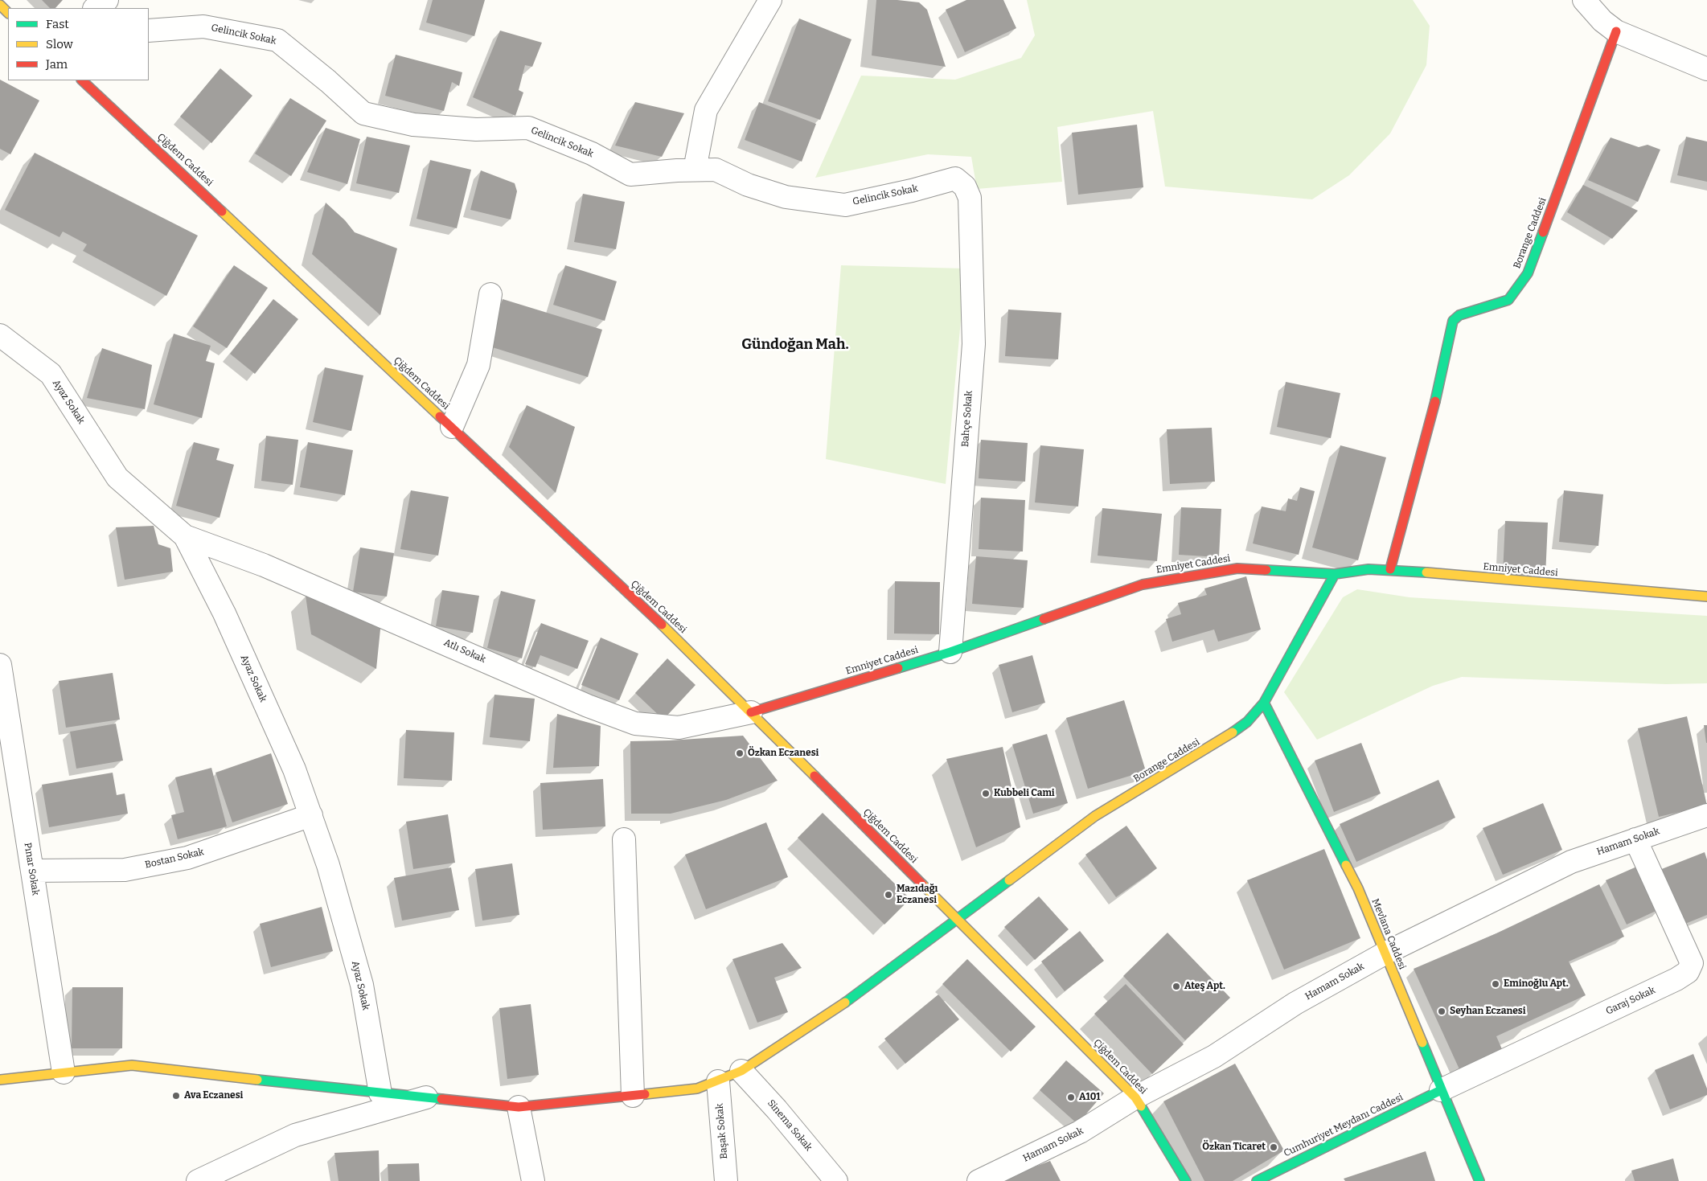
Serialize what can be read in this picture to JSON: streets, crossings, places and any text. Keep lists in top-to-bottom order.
{
  "streets": {
    "street": [
      "Gelincik Sokak",
      "Çiğdem Caddesi",
      "Borange Caddesi",
      "Ayaz Sokak",
      "Bahçe Sokak",
      "Emniyet Caddesi",
      "Atlı Sokak",
      "Hamam Sokak",
      "Bostan Sokak",
      "Pınar Sokak",
      "Mevlana Caddesi",
      "Garaj Sokak",
      "Sinema Sokak",
      "Cumhuriyet Meydanı Caddesi",
      "Başak Sokak"
    ]
  },
  "crossings": [
    ["Gelincik Sokak", "Bahçe Sokak"],
    ["Çiğdem Caddesi", "Borange Caddesi"],
    ["Çiğdem Caddesi", "Emniyet Caddesi"],
    ["Çiğdem Caddesi", "Atlı Sokak"],
    ["Çiğdem Caddesi", "Hamam Sokak"],
    ["Borange Caddesi", "Ayaz Sokak"],
    ["Borange Caddesi", "Emniyet Caddesi"],
    ["Borange Caddesi", "Pınar Sokak"],
    ["Borange Caddesi", "Mevlana Caddesi"],
    ["Borange Caddesi", "Sinema Sokak"],
    ["Borange Caddesi", "Başak Sokak"],
    ["Ayaz Sokak", "Atlı Sokak"],
    ["Ayaz Sokak", "Bostan Sokak"],
    ["Bahçe Sokak", "Emniyet Caddesi"],
    ["Emniyet Caddesi", "Atlı Sokak"],
    ["Hamam Sokak", "Mevlana Caddesi"],
    ["Hamam Sokak", "Garaj Sokak"],
    ["Bostan Sokak", "Pınar Sokak"],
    ["Mevlana Caddesi", "Garaj Sokak"],
    ["Mevlana Caddesi", "Cumhuriyet Meydanı Caddesi"],
    ["Garaj Sokak", "Cumhuriyet Meydanı Caddesi"]
  ],
  "districts": ["Gündoğan Mah."],
  "places": [
    "Özkan Eczanesi",
    "Kubbeli Cami",
    "Mazıdağı Eczanesi",
    "Eminoğlu Apt.",
    "Ateş Apt.",
    "Seyhan Eczanesi",
    "Ava Eczanesi",
    "A101",
    "Özkan Ticaret"
  ],
  "legend": ["Fast", "Slow", "Jam"]
}
